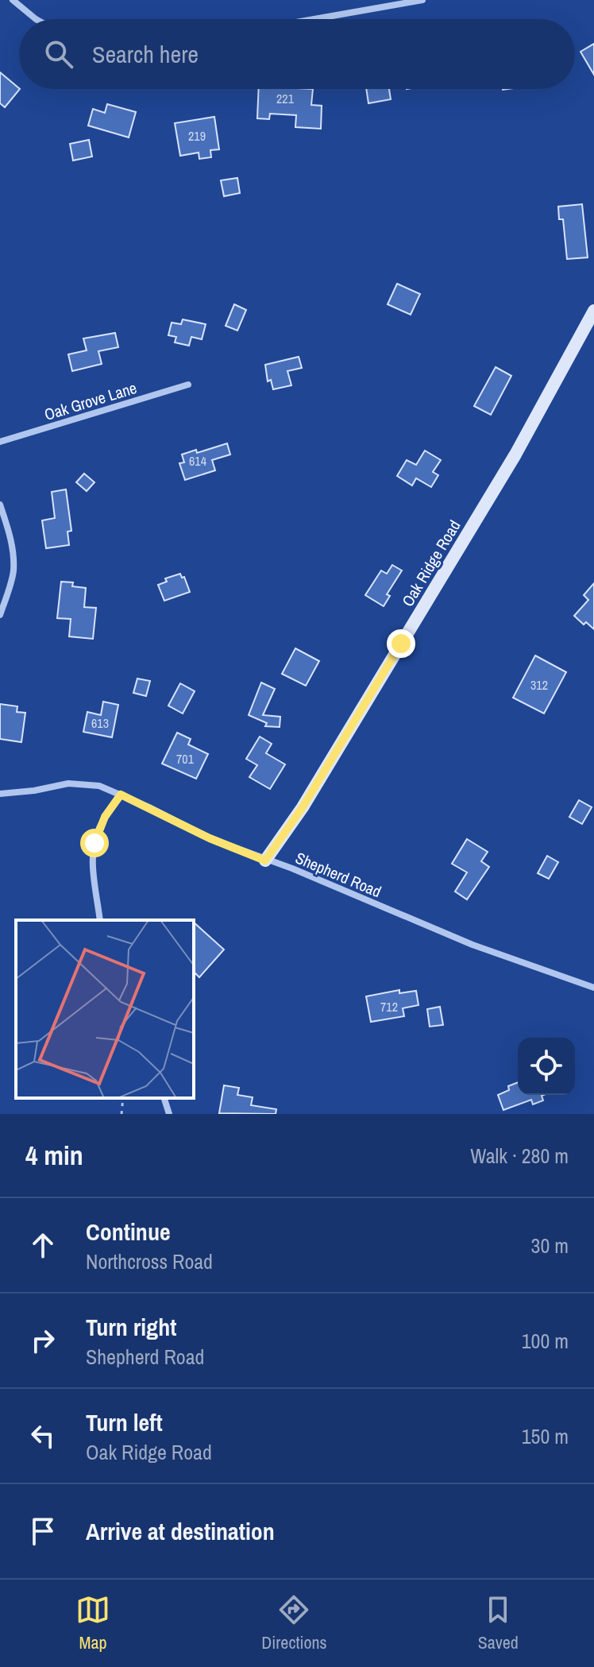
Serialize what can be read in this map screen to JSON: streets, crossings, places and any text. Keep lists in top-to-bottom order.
{
  "streets": {
    "street": ["Oak Grove Lane", "Oak Ridge Road", "Shepherd Road"]
  },
  "crossings": [
    ["Oak Ridge Road", "Shepherd Road"]
  ],
  "house_numbers": [
    "221",
    "219",
    "614",
    "312",
    "613",
    "701",
    "712"
  ],
  "page": {
    "search": "Search here",
    "heading": ["4 min", "Walk · 280 m"],
    "list": [
      ["Continue", "Northcross Road", "30 m"],
      ["Turn right", "Shepherd Road", "100 m"],
      ["Turn left", "Oak Ridge Road", "150 m"],
      "Arrive at destination"
    ],
    "nav": ["Map", "Directions", "Saved"]
  }
}
